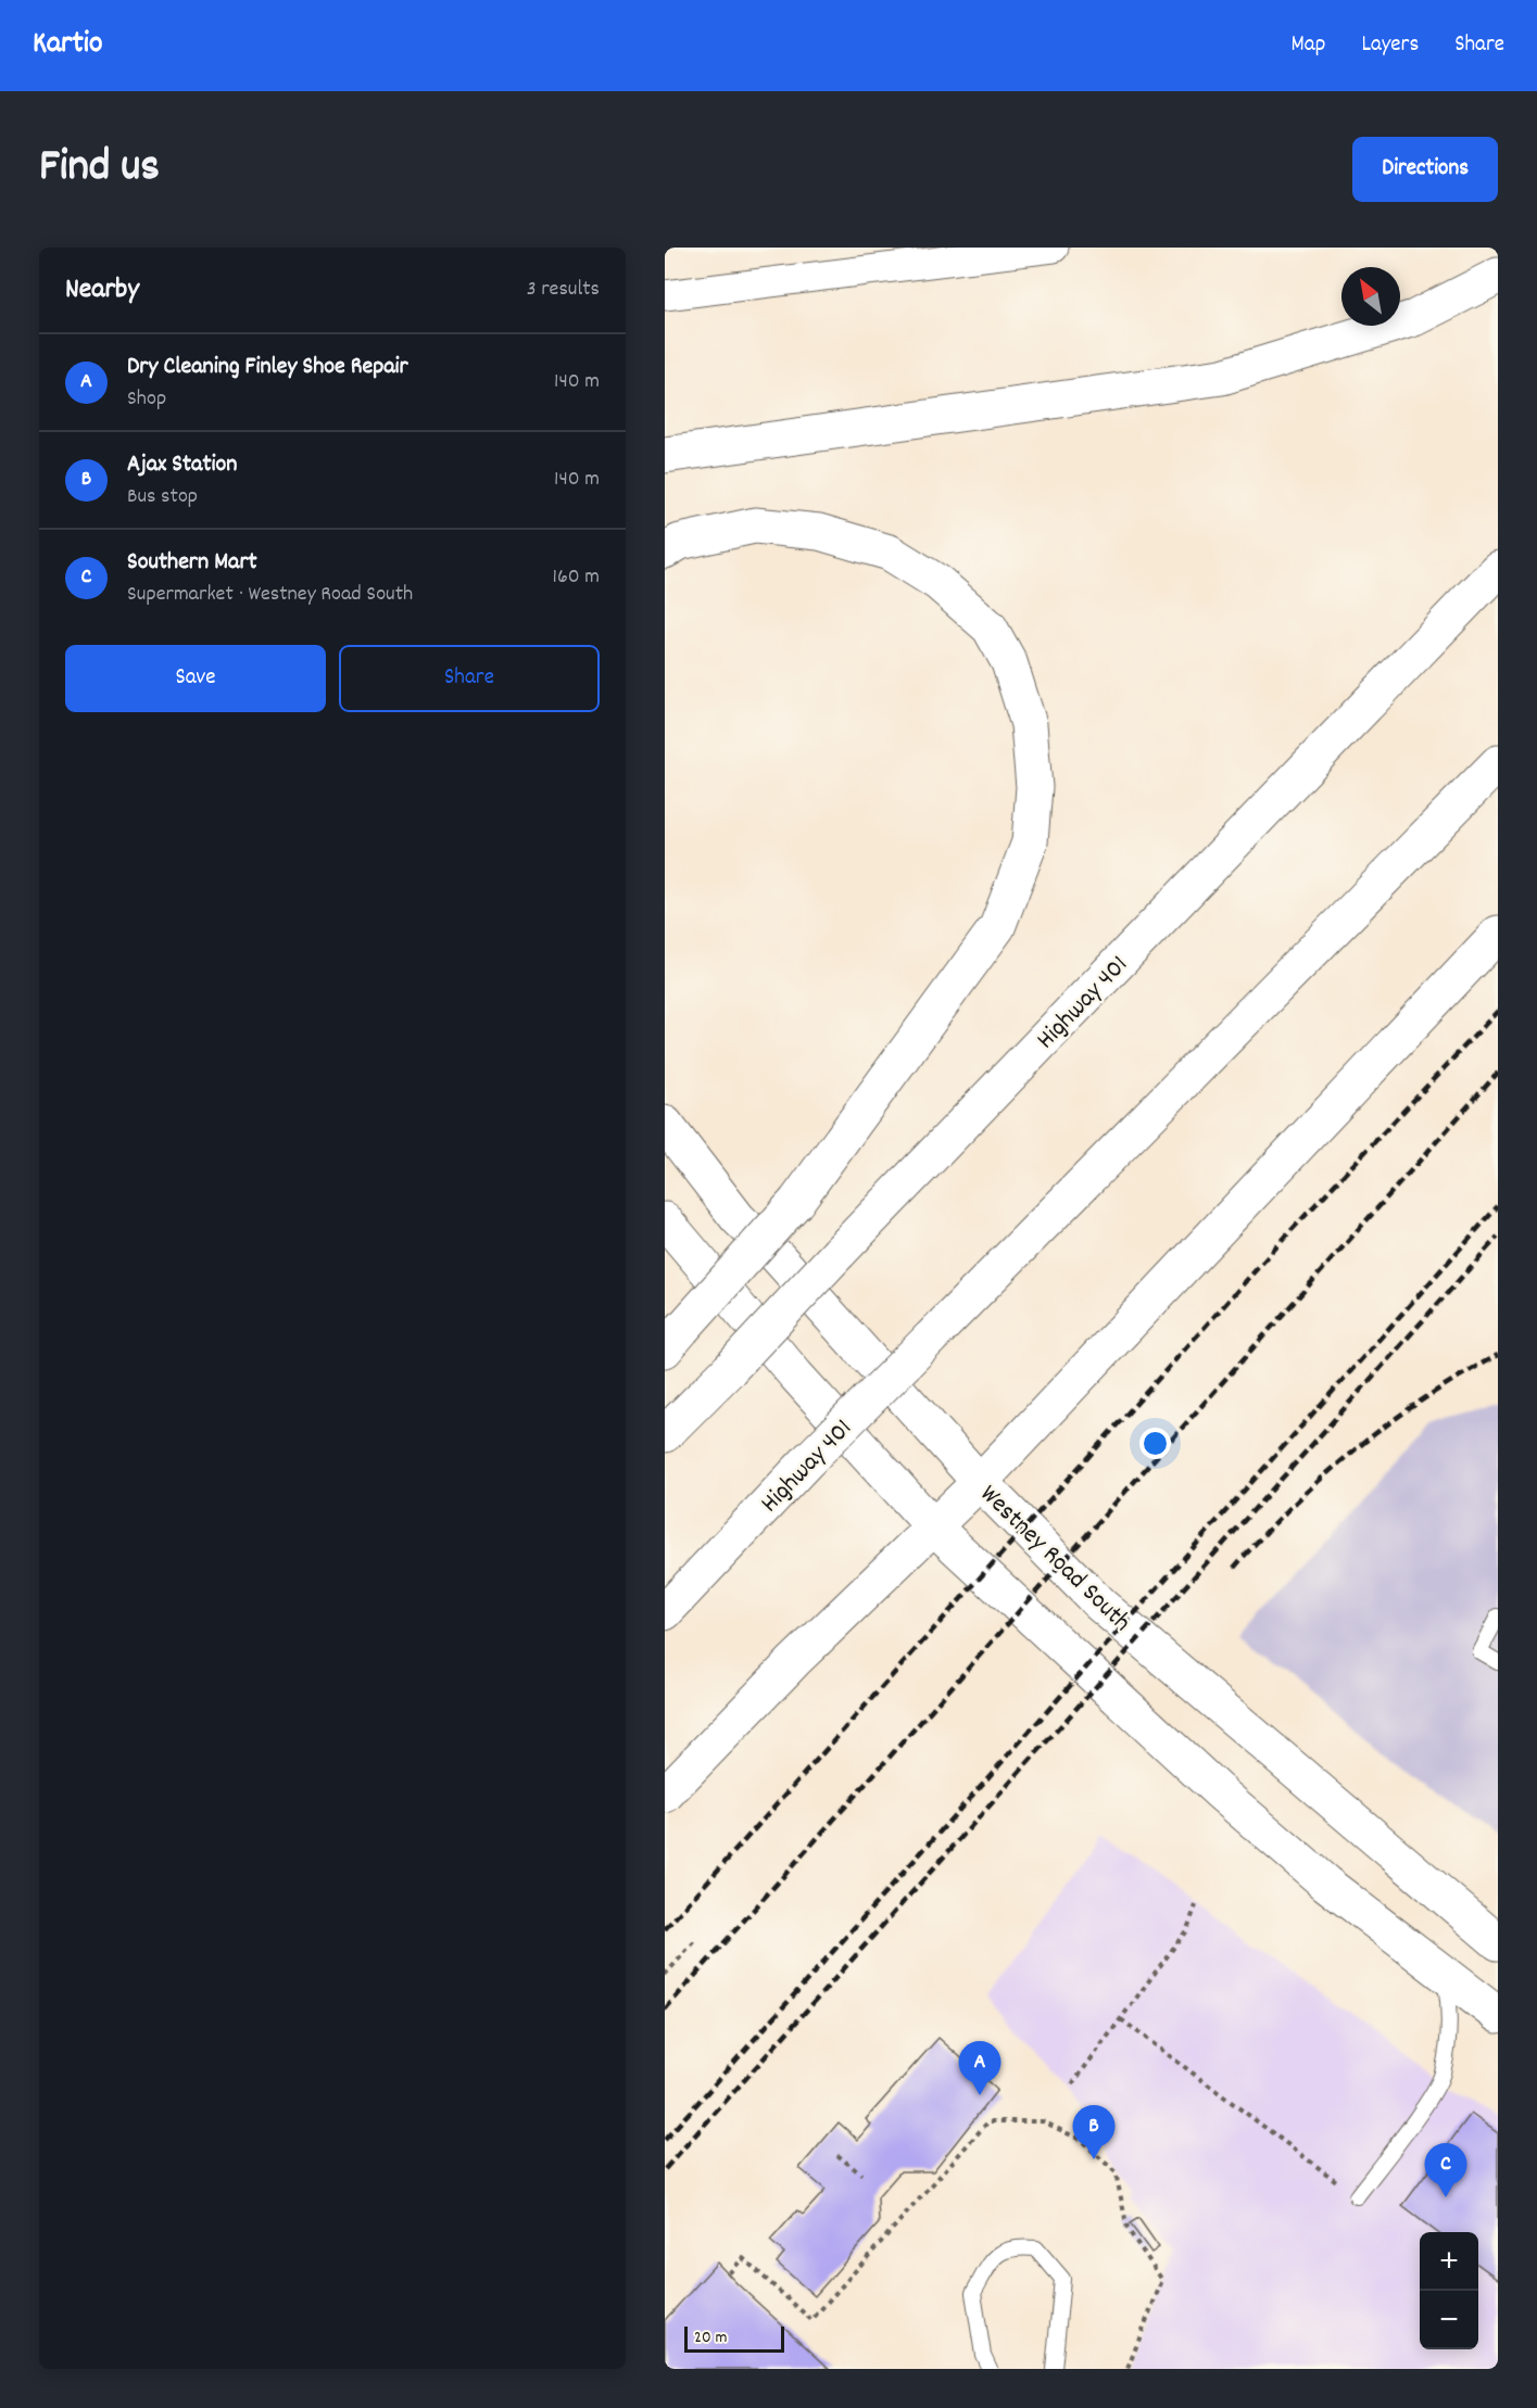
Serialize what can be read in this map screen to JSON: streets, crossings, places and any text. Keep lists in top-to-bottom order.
{
  "streets": {
    "main road": ["Highway 401", "Westney Road South"]
  },
  "scale_bar": "20 m",
  "north": "top left",
  "page": {
    "header": "Kartio",
    "nav": ["Map", "Layers", "Share"],
    "title": "Find us",
    "buttons": [
      "Directions",
      ["Save", "Share"]
    ],
    "heading": ["Nearby", "3 results"],
    "list": [
      {
        "mark": "A",
        "name": "Dry Cleaning Finley Shoe Repair",
        "note": "Shop",
        "value": "140 m"
      },
      {
        "mark": "B",
        "name": "Ajax Station",
        "note": "Bus stop",
        "value": "140 m"
      },
      {
        "mark": "C",
        "name": "Southern Mart",
        "note": "Supermarket · Westney Road South",
        "value": "160 m"
      }
    ],
    "pins": ["A", "B", "C"],
    "map_buttons": ["+", "−"],
    "scale": "20 m"
  }
}
